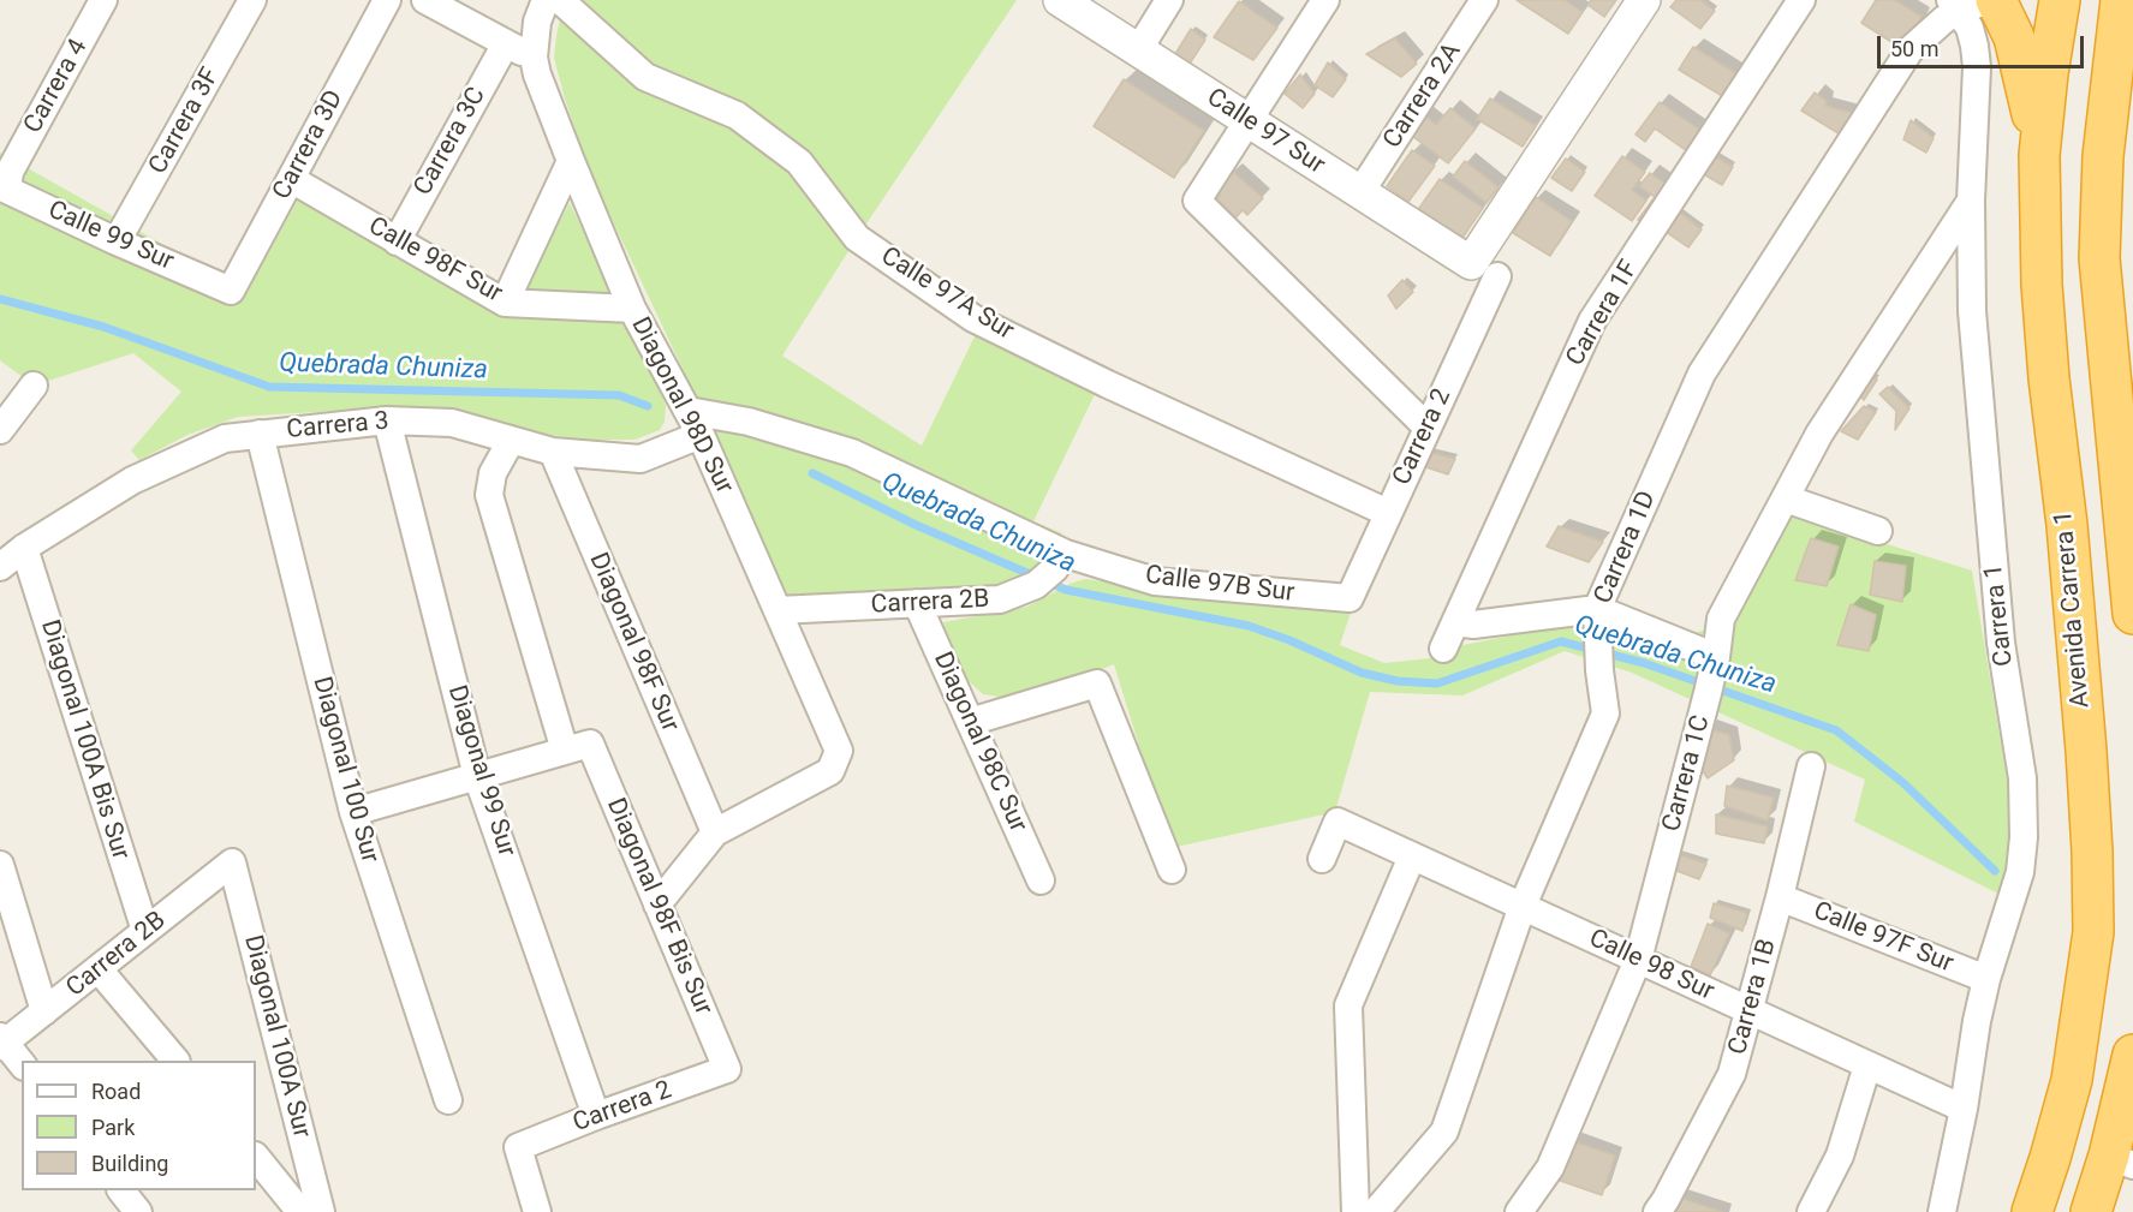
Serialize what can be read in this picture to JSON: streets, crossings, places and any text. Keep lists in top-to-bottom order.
{
  "streets": {
    "highway": ["Avenida Carrera 1"],
    "street": [
      "Carrera 4",
      "Carrera 2A",
      "Carrera 3F",
      "Calle 97 Sur",
      "Carrera 3C",
      "Carrera 3D",
      "Calle 99 Sur",
      "Calle 98F Sur",
      "Calle 97A Sur",
      "Carrera 1F",
      "Diagonal 98D Sur",
      "Carrera 3",
      "Carrera 2",
      "Carrera 1D",
      "Calle 97B Sur",
      "Carrera 2B",
      "Carrera 1",
      "Diagonal 98F Sur",
      "Diagonal 100A Bis Sur",
      "Diagonal 98C Sur",
      "Diagonal 100 Sur",
      "Diagonal 99 Sur",
      "Carrera 1C",
      "Diagonal 98F Bis Sur",
      "Calle 97F Sur",
      "Calle 98 Sur",
      "Carrera 1B",
      "Diagonal 100A Sur"
    ]
  },
  "crossings": [
    ["Carrera 4", "Calle 99 Sur"],
    ["Carrera 2A", "Calle 97 Sur"],
    ["Carrera 3F", "Calle 99 Sur"],
    ["Calle 97 Sur", "Carrera 2"],
    ["Carrera 3C", "Calle 98F Sur"],
    ["Carrera 3D", "Calle 99 Sur"],
    ["Carrera 3D", "Calle 98F Sur"],
    ["Calle 98F Sur", "Diagonal 98D Sur"],
    ["Calle 97A Sur", "Carrera 2"],
    ["Diagonal 98D Sur", "Carrera 3"],
    ["Diagonal 98D Sur", "Calle 97B Sur"],
    ["Diagonal 98D Sur", "Carrera 2B"],
    ["Diagonal 98D Sur", "Diagonal 98F Sur"],
    ["Carrera 3", "Diagonal 98F Sur"],
    ["Carrera 3", "Diagonal 100A Bis Sur"],
    ["Carrera 3", "Diagonal 100 Sur"],
    ["Carrera 3", "Diagonal 99 Sur"],
    ["Carrera 3", "Diagonal 98F Bis Sur"],
    ["Carrera 2", "Calle 97B Sur"],
    ["Carrera 2", "Diagonal 99 Sur"],
    ["Carrera 2", "Diagonal 98F Bis Sur"],
    ["Carrera 1D", "Carrera 1"],
    ["Carrera 1D", "Calle 98 Sur"],
    ["Calle 97B Sur", "Carrera 2B"],
    ["Carrera 2B", "Diagonal 100A Bis Sur"],
    ["Carrera 2B", "Diagonal 98C Sur"],
    ["Carrera 2B", "Diagonal 100A Sur"],
    ["Carrera 1", "Carrera 1C"],
    ["Carrera 1", "Calle 97F Sur"],
    ["Carrera 1", "Calle 98 Sur"],
    ["Carrera 1C", "Calle 98 Sur"],
    ["Calle 97F Sur", "Carrera 1B"],
    ["Calle 98 Sur", "Carrera 1B"]
  ],
  "water": ["Quebrada Chuniza"],
  "legend": ["Road", "Park", "Building"],
  "scale_bar": "50 m"
}
